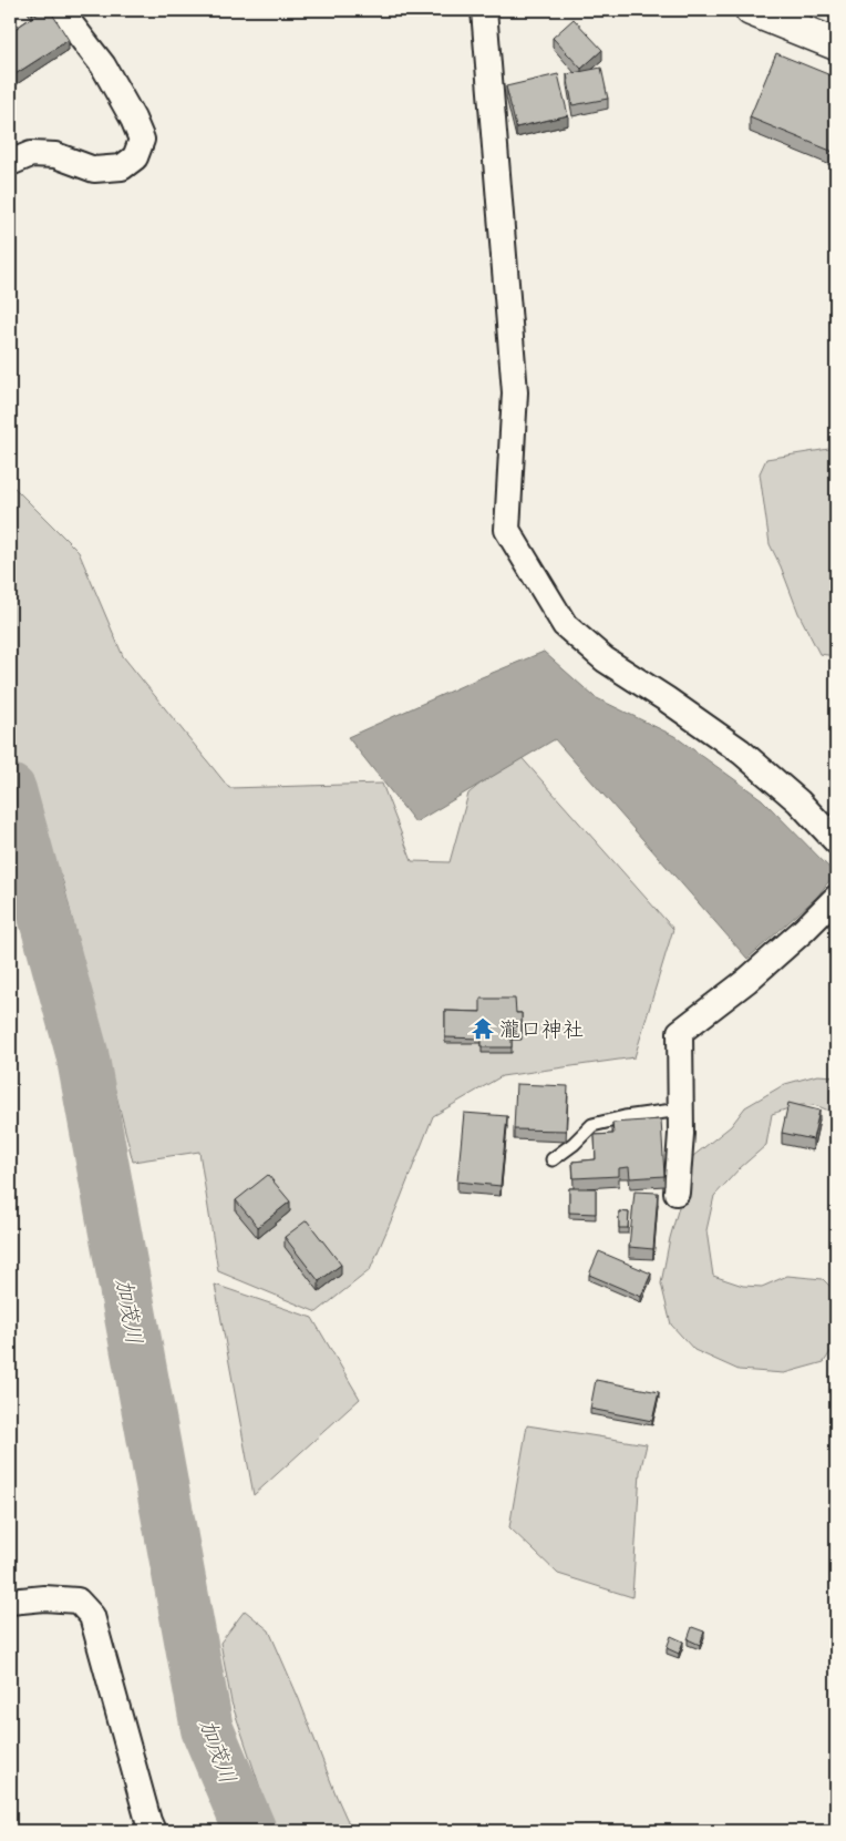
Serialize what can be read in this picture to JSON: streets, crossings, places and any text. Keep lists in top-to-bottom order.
{
  "water": ["加茂川"],
  "places": {
    "temple": ["瀧口神社"]
  }
}
